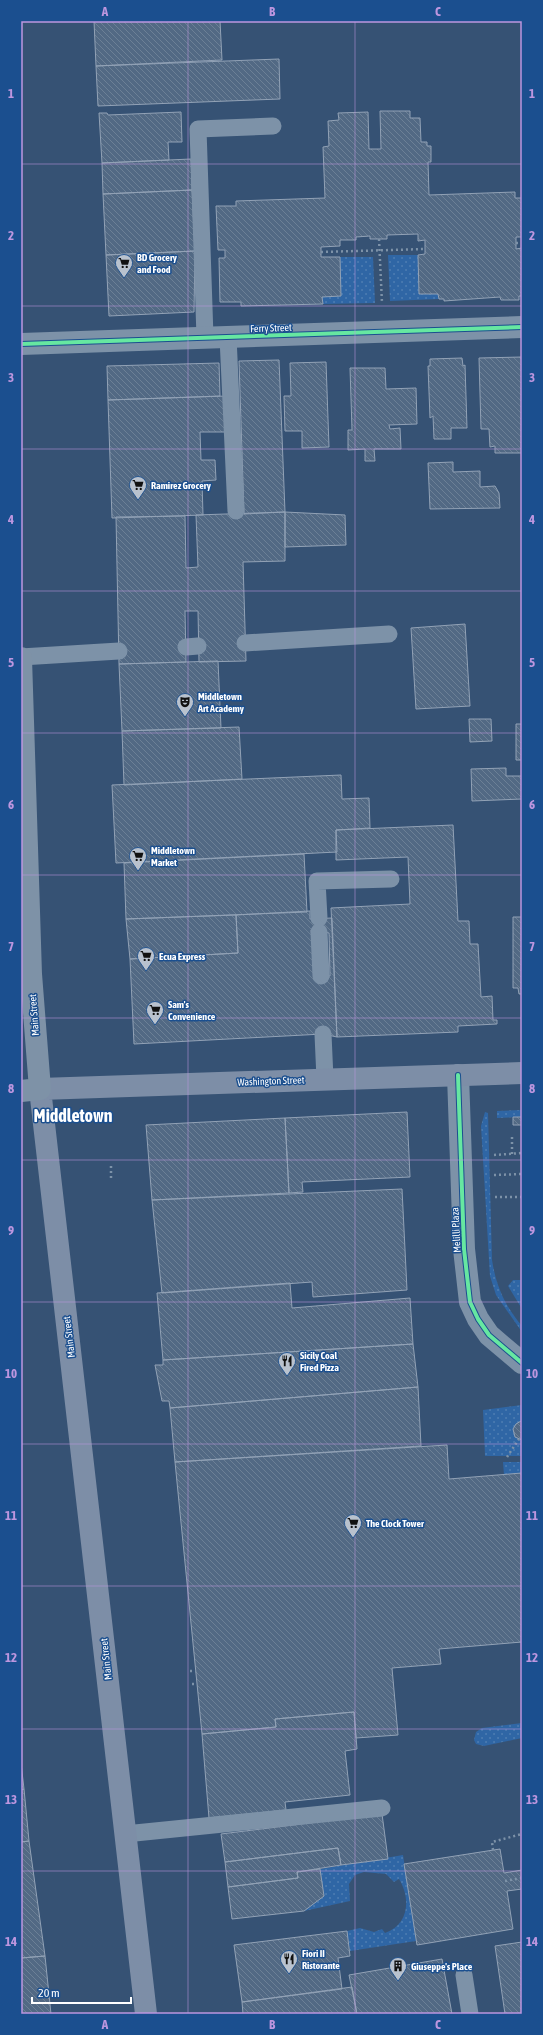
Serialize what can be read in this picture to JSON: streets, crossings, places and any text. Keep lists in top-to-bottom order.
{
  "streets": {
    "highway": ["Main Street"],
    "main road": ["Washington Street"],
    "street": ["Ferry Street", "Melilli Plaza"]
  },
  "crossings": [
    ["Main Street", "Washington Street"],
    ["Washington Street", "Melilli Plaza"]
  ],
  "districts": ["Middletown"],
  "places": {
    "supermarket": [
      "BD Grocery and Food",
      "Ramirez Grocery",
      "Middletown Market",
      "Ecua Express",
      "Sam's Convenience",
      "The Clock Tower"
    ],
    "theatre": ["Middletown Art Academy"],
    "restaurant": ["Sicily Coal Fired Pizza", "Fiori II Ristorante"],
    "building": ["Giuseppe's Place"]
  },
  "scale_bar": "20 m",
  "grid": {
    "columns": ["A", "B", "C"],
    "rows": [
      "1",
      "2",
      "3",
      "4",
      "5",
      "6",
      "7",
      "8",
      "9",
      "10",
      "11",
      "12",
      "13",
      "14"
    ]
  }
}
